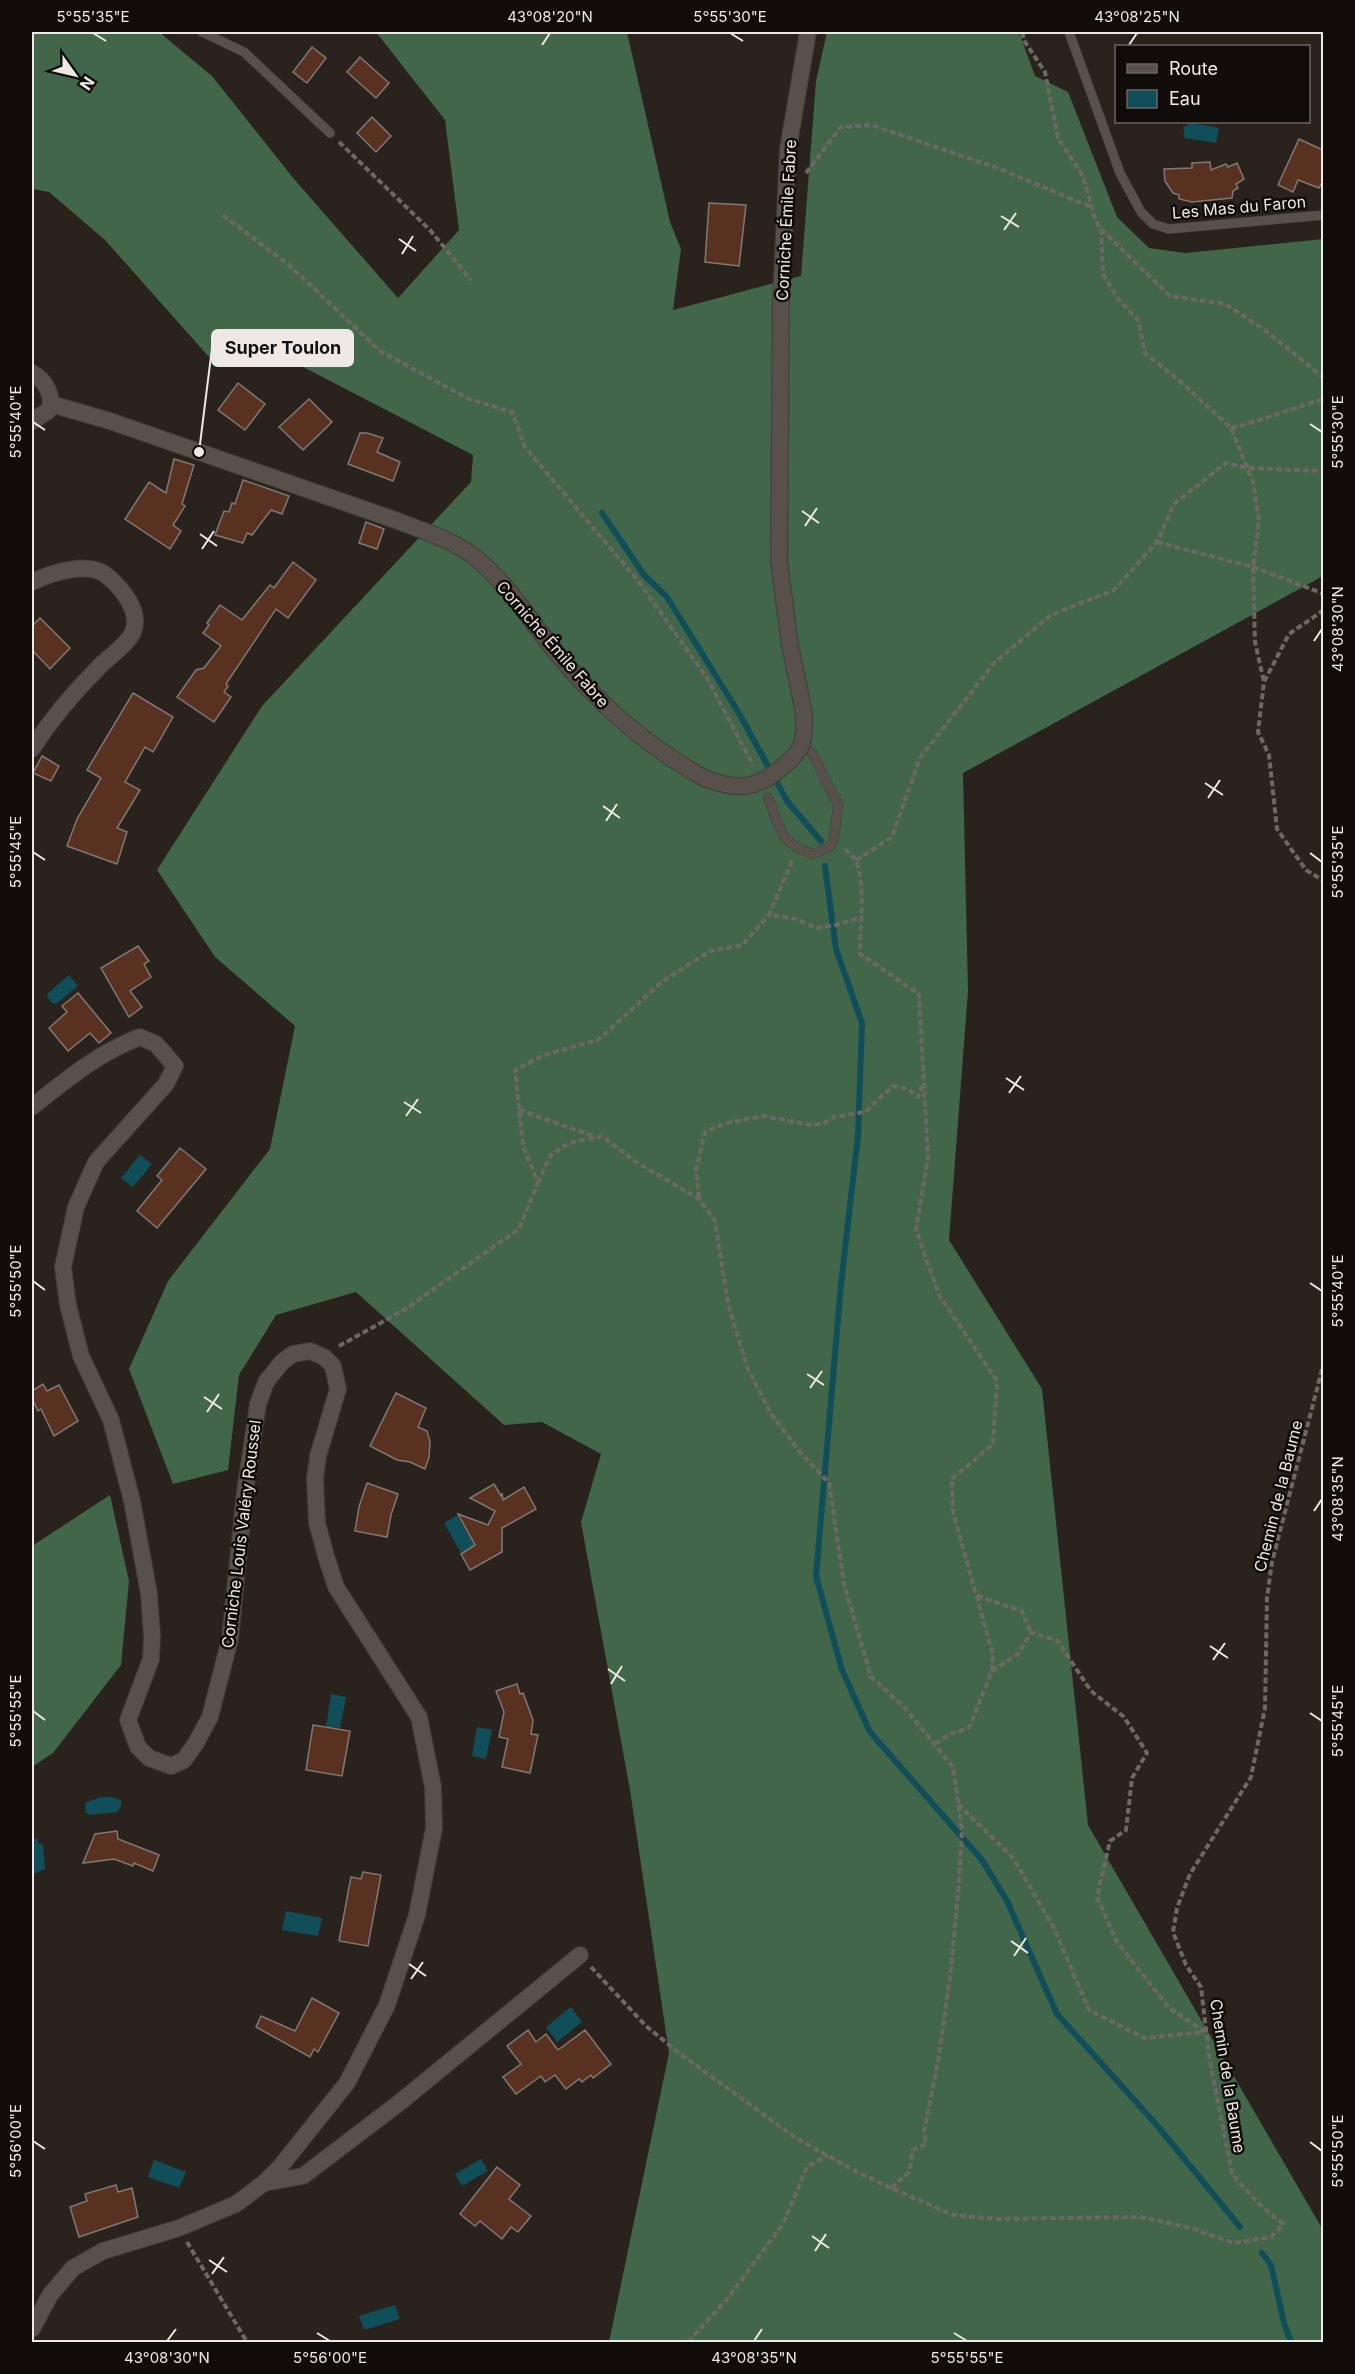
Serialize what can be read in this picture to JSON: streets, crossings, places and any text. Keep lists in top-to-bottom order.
{
  "streets": {
    "street": ["Corniche Émile Fabre", "Corniche Louis Valéry Roussel"],
    "lane": ["Les Mas du Faron"],
    "path": ["Chemin de la Baume"]
  },
  "places": ["Super Toulon"],
  "legend": ["Route", "Eau"],
  "north": "bottom right",
  "coordinates": [
    "5°55'35\"E",
    "43°08'20\"N",
    "5°55'30\"E",
    "43°08'25\"N",
    "5°55'40\"E",
    "43°08'30\"N",
    "5°55'45\"E",
    "5°55'50\"E",
    "43°08'35\"N",
    "5°55'55\"E",
    "5°56'00\"E"
  ]
}
